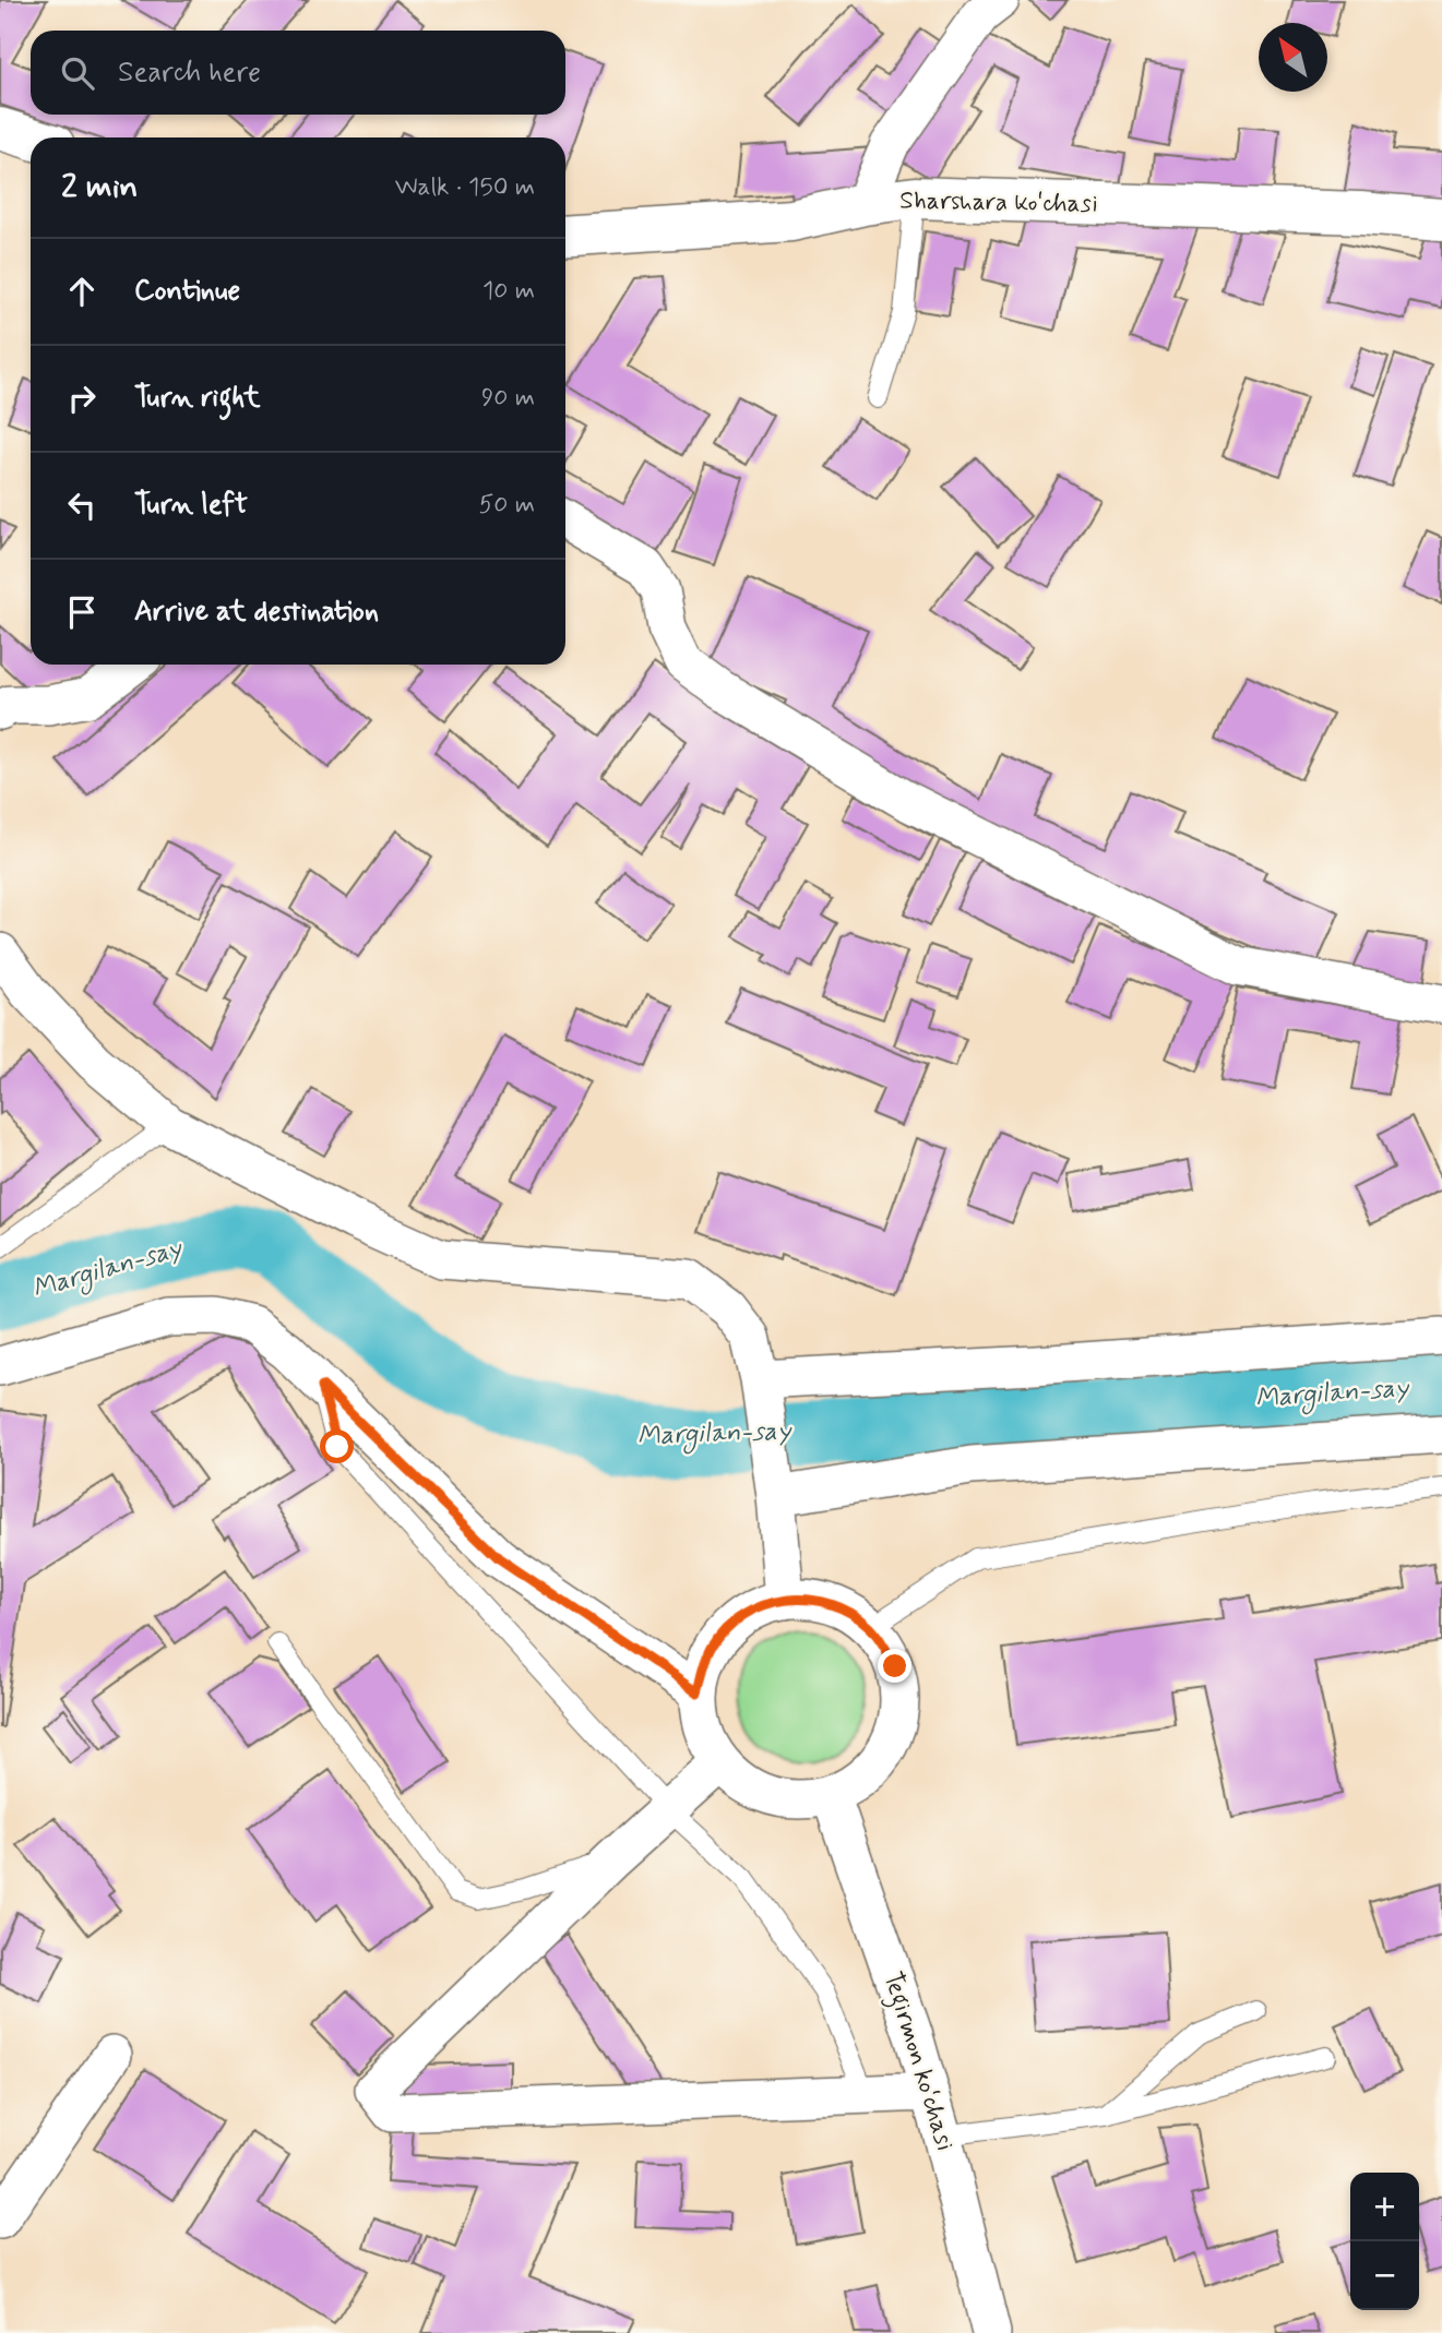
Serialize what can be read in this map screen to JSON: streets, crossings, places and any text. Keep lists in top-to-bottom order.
{
  "streets": {
    "street": ["Sharshara koʻchasi", "Tegirmon koʻchasi"]
  },
  "water": ["Margilan-say"],
  "north": "top left",
  "page": {
    "search": "Search here",
    "heading": ["2 min", "Walk · 150 m"],
    "list": [
      ["Continue", "10 m"],
      ["Turn right", "90 m"],
      ["Turn left", "50 m"],
      "Arrive at destination"
    ],
    "map_buttons": ["+", "−"]
  }
}
